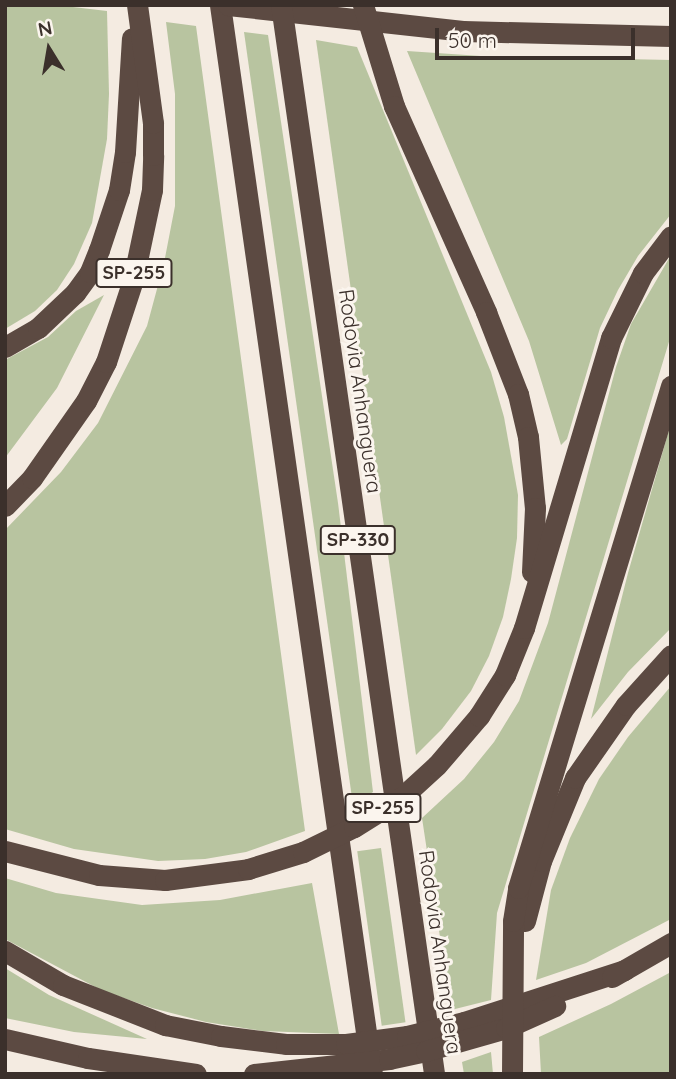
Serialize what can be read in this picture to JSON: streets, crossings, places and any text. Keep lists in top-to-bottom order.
{
  "streets": {
    "highway": ["SP-255", "Rodovia Anhanguera", "SP-330"]
  },
  "scale_bar": "50 m",
  "north": "top"
}
